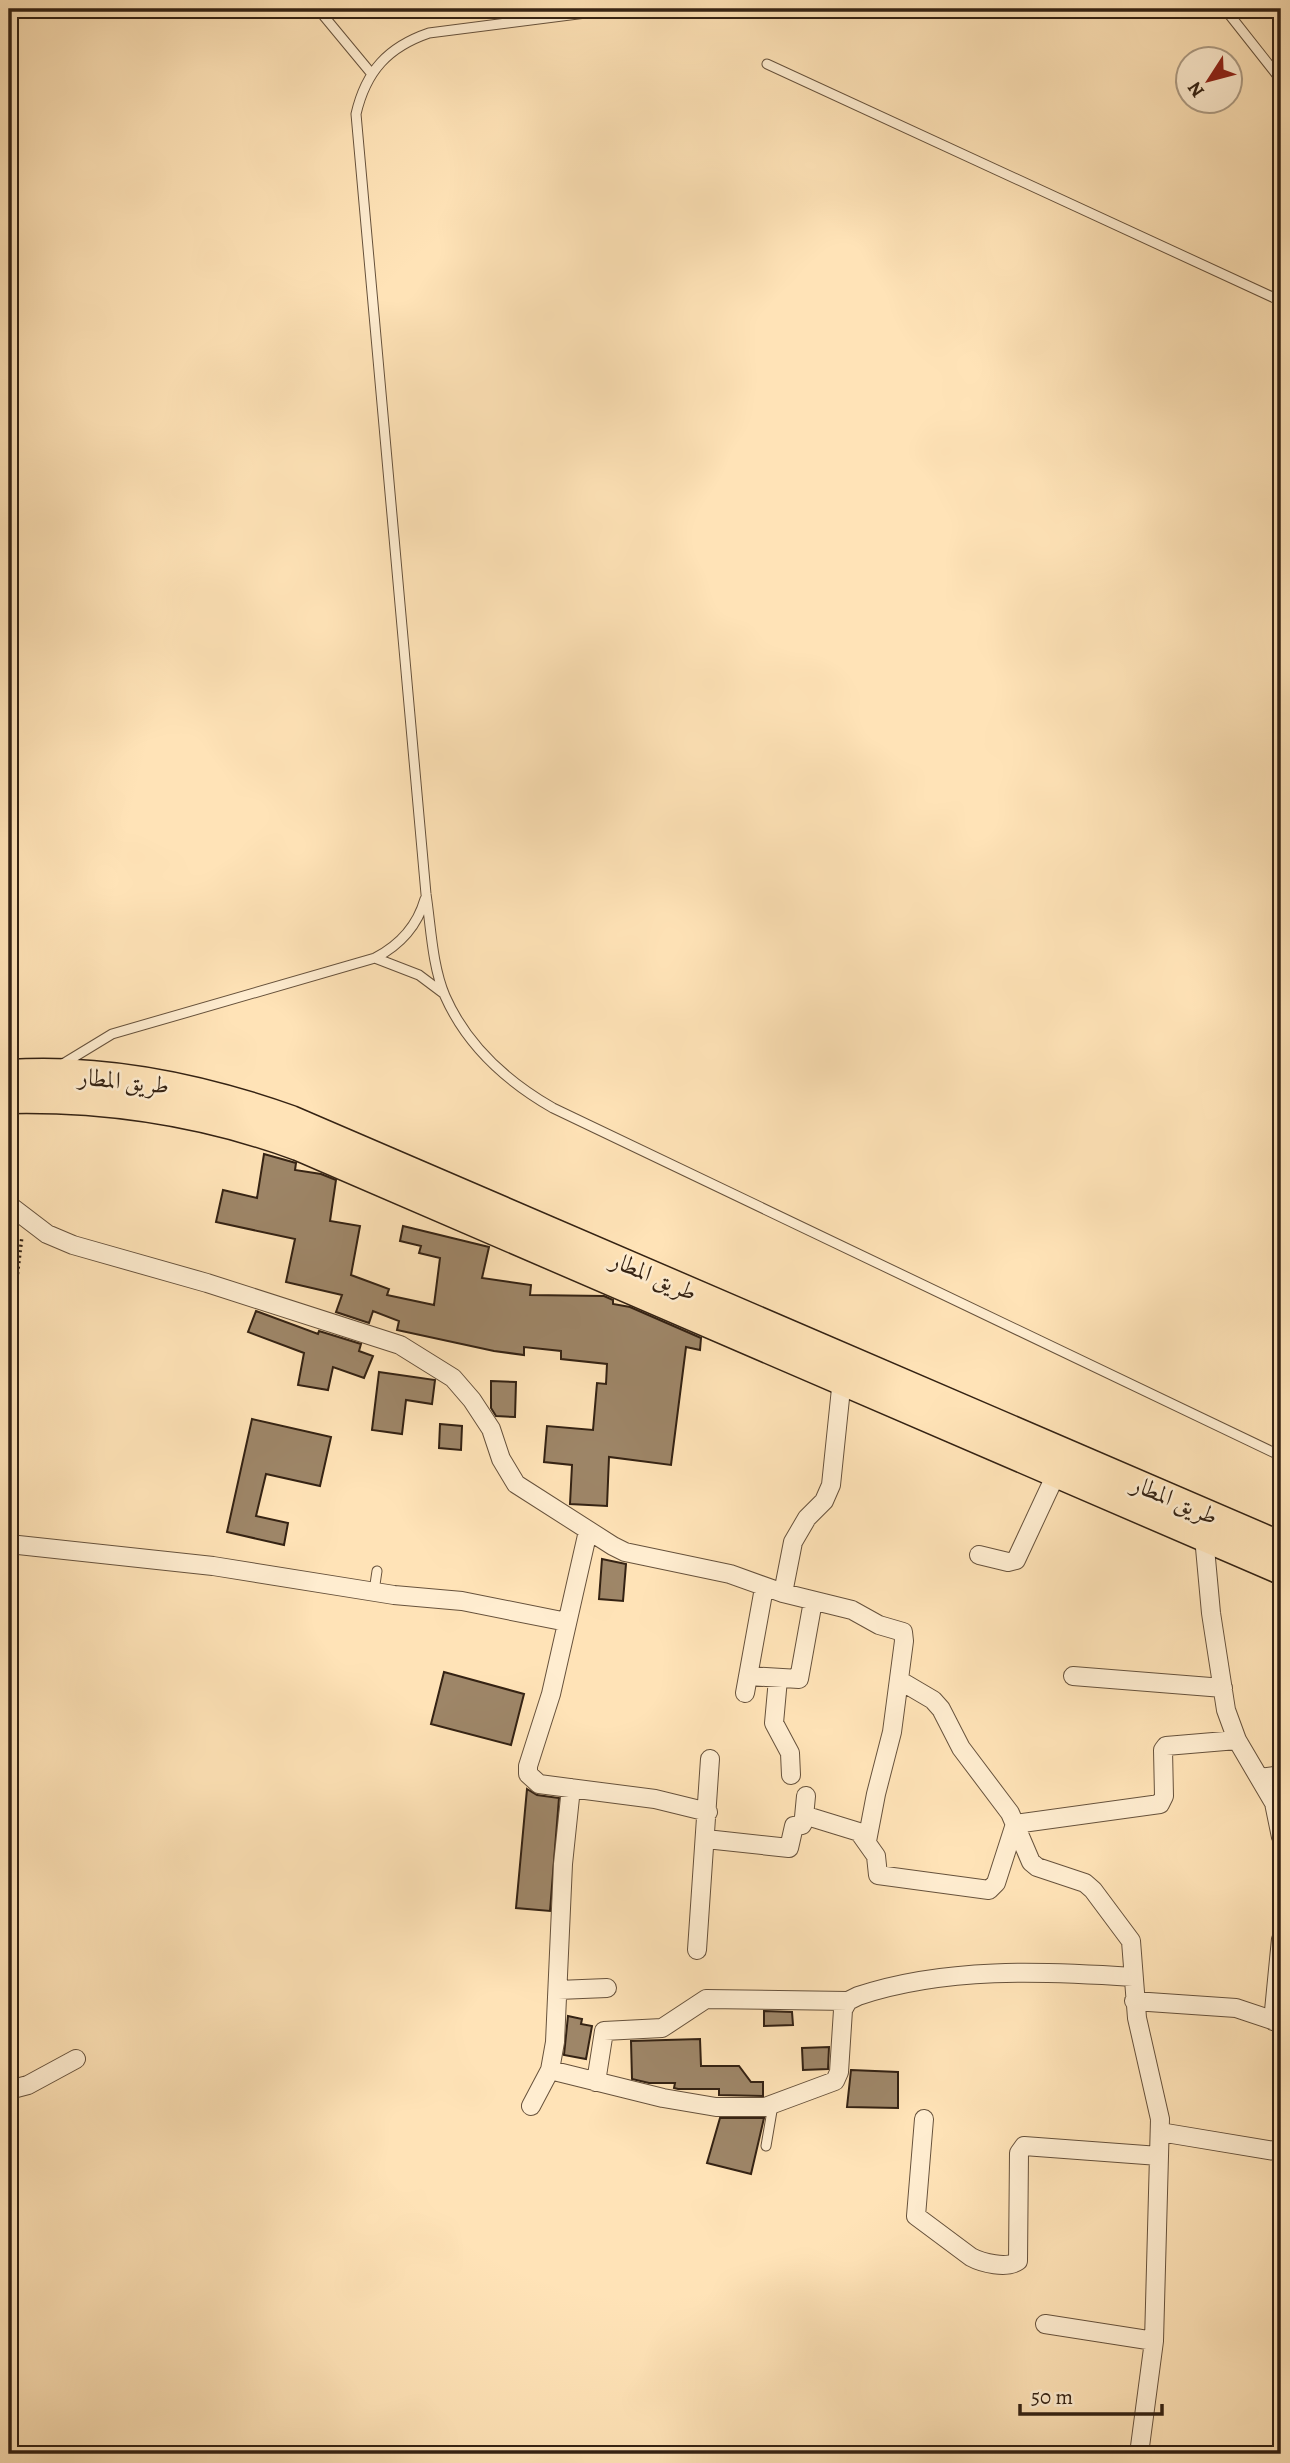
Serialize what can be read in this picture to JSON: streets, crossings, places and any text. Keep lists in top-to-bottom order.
{
  "streets": {
    "main road": ["طريق المطار"]
  },
  "scale_bar": "50 m",
  "north": "bottom left"
}
